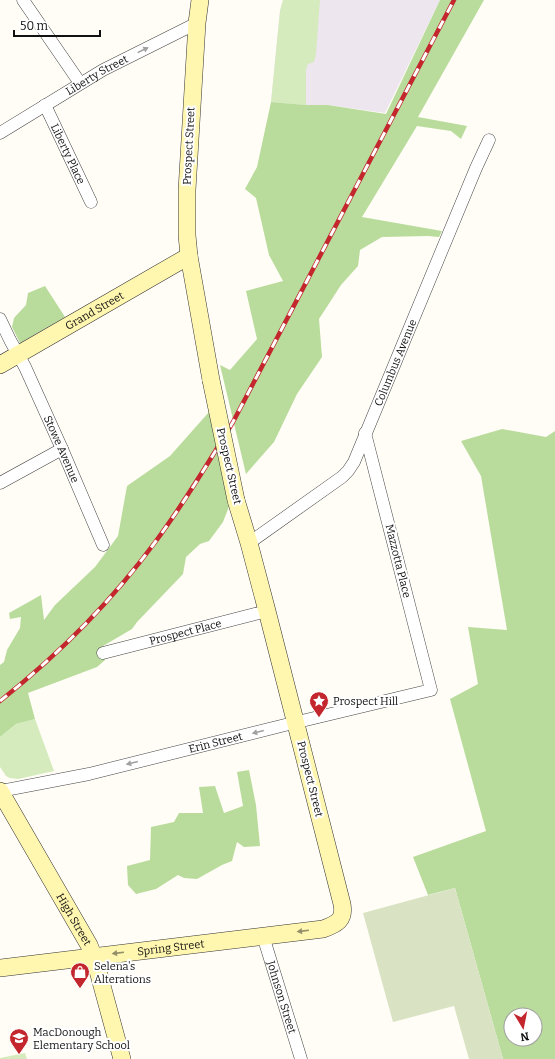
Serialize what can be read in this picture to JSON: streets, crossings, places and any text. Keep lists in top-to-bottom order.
{
  "streets": {
    "street": [
      "Liberty Street",
      "Prospect Street",
      "Liberty Place",
      "Grand Street",
      "Columbus Avenue",
      "Stowe Avenue",
      "Mazzotta Place",
      "Prospect Place",
      "Erin Street",
      "High Street",
      "Spring Street",
      "Johnson Street"
    ]
  },
  "crossings": [
    ["Liberty Street", "Prospect Street"],
    ["Liberty Street", "Liberty Place"],
    ["Prospect Street", "Grand Street"],
    ["Prospect Street", "Columbus Avenue"],
    ["Prospect Street", "Prospect Place"],
    ["Prospect Street", "Erin Street"],
    ["Prospect Street", "Spring Street"],
    ["Grand Street", "Stowe Avenue"],
    ["Columbus Avenue", "Mazzotta Place"],
    ["Mazzotta Place", "Erin Street"],
    ["Erin Street", "High Street"],
    ["High Street", "Spring Street"],
    ["Spring Street", "Johnson Street"]
  ],
  "one_way": ["Liberty Street", "Erin Street", "Spring Street"],
  "places": {
    "place": ["Prospect Hill"],
    "shop": ["Selena's Alterations"],
    "school or university": ["MacDonough Elementary School"]
  },
  "scale_bar": "50 m",
  "north": "bottom"
}
